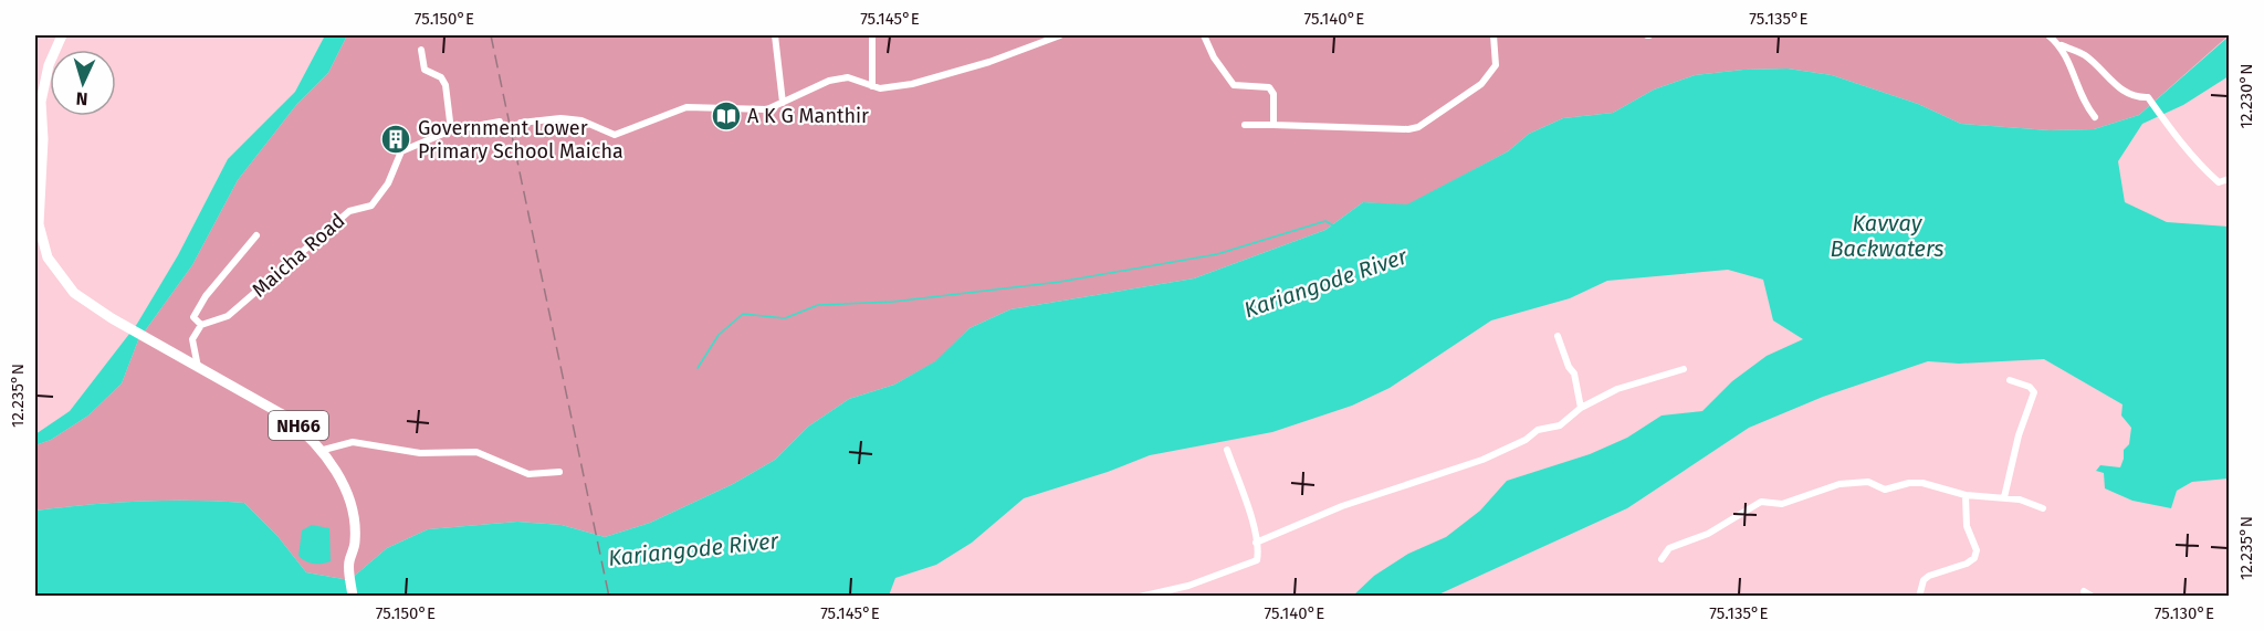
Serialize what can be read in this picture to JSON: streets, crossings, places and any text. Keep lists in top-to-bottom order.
{
  "streets": {
    "highway": ["NH66"],
    "street": ["Maicha Road"]
  },
  "water": ["Kavvay Backwaters", "Kariangode River"],
  "places": {
    "library": ["A K G Manthir"],
    "building": ["Government Lower Primary School Maicha"]
  },
  "north": "bottom",
  "coordinates": [
    "75.150°E",
    "75.145°E",
    "75.140°E",
    "75.135°E",
    "12.230°N",
    "12.235°N",
    "75.130°E"
  ]
}
